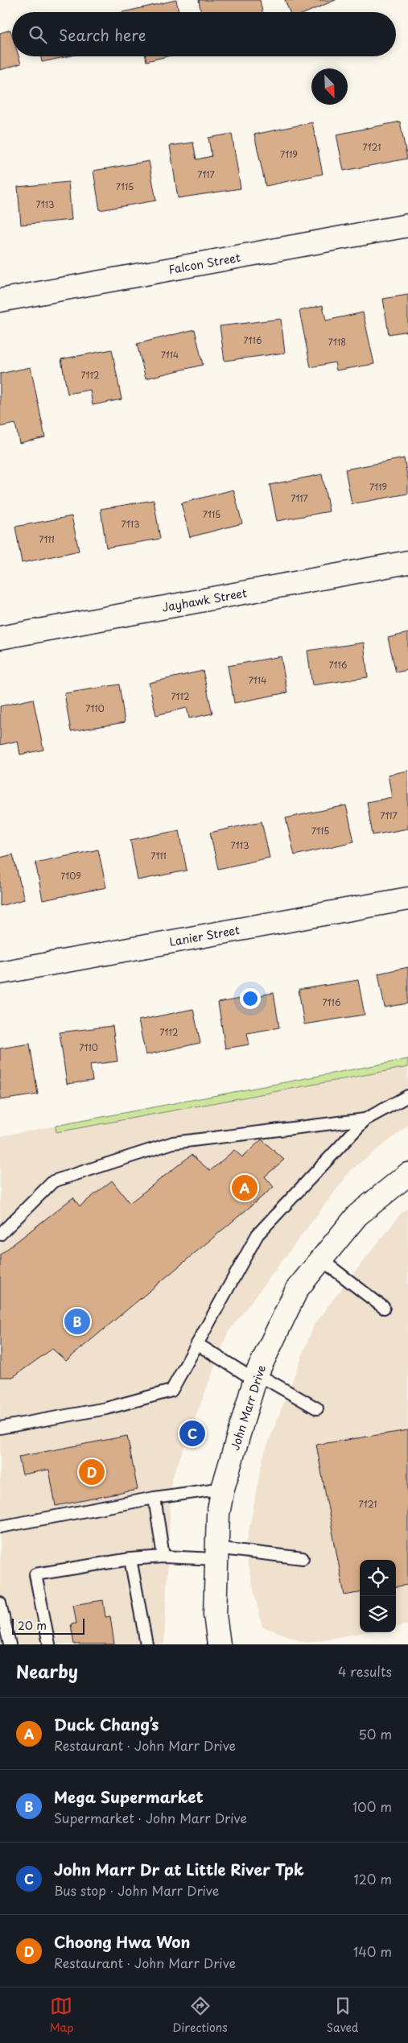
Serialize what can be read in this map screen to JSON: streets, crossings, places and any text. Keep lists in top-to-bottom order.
{
  "streets": {
    "street": [
      "Falcon Street",
      "Jayhawk Street",
      "Lanier Street",
      "John Marr Drive"
    ]
  },
  "house_numbers": [
    "7121",
    "7119",
    "7117",
    "7115",
    "7113",
    "7116",
    "7118",
    "7114",
    "7112",
    "7119",
    "7117",
    "7115",
    "7113",
    "7111",
    "7116",
    "7114",
    "7112",
    "7110",
    "7117",
    "7115",
    "7113",
    "7111",
    "7109",
    "7116",
    "7112",
    "7110",
    "7121"
  ],
  "scale_bar": "20 m",
  "north": "bottom right",
  "page": {
    "search": "Search here",
    "pins": [
      "A",
      "B",
      "C",
      "D"
    ],
    "scale": "20 m",
    "heading": ["Nearby", "4 results"],
    "list": [
      {
        "mark": "A",
        "name": "Duck Chang’s",
        "note": "Restaurant · John Marr Drive",
        "value": "50 m"
      },
      {
        "mark": "B",
        "name": "Mega Supermarket",
        "note": "Supermarket · John Marr Drive",
        "value": "100 m"
      },
      {
        "mark": "C",
        "name": "John Marr Dr at Little River Tpk",
        "note": "Bus stop · John Marr Drive",
        "value": "120 m"
      },
      {
        "mark": "D",
        "name": "Choong Hwa Won",
        "note": "Restaurant · John Marr Drive",
        "value": "140 m"
      }
    ],
    "nav": ["Map", "Directions", "Saved"]
  }
}
